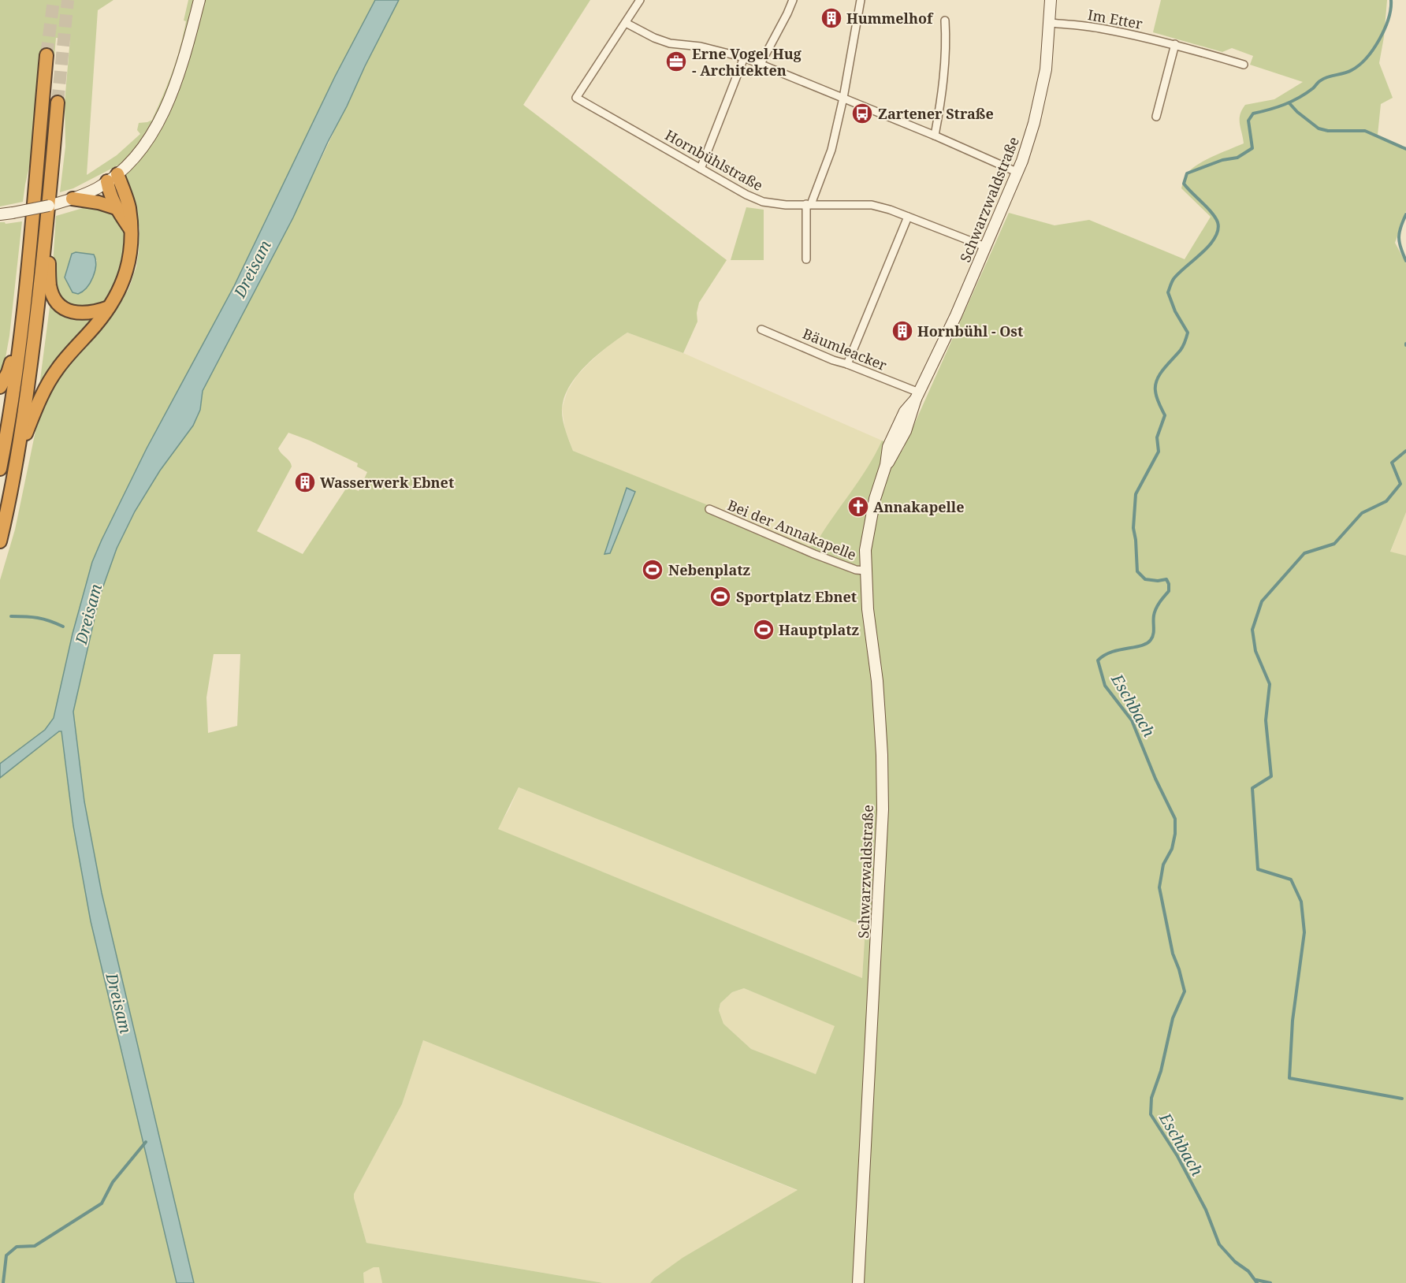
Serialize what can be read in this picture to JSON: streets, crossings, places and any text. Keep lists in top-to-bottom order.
{
  "streets": {
    "main road": ["Schwarzwaldstraße"],
    "street": [
      "Im Etter",
      "Hornbühlstraße",
      "Bäumleacker",
      "Bei der Annakapelle"
    ]
  },
  "crossings": [
    ["Im Etter", "Schwarzwaldstraße"],
    ["Hornbühlstraße", "Schwarzwaldstraße"],
    ["Schwarzwaldstraße", "Bäumleacker"],
    ["Schwarzwaldstraße", "Bei der Annakapelle"]
  ],
  "water": ["Dreisam", "Eschbach"],
  "places": {
    "building": ["Hummelhof", "Hornbühl - Ost", "Wasserwerk Ebnet"],
    "office": ["Erne Vogel Hug - Architekten"],
    "bus stop": ["Zartener Straße"],
    "church": ["Annakapelle"],
    "sports": ["Nebenplatz", "Sportplatz Ebnet", "Hauptplatz"]
  }
}
